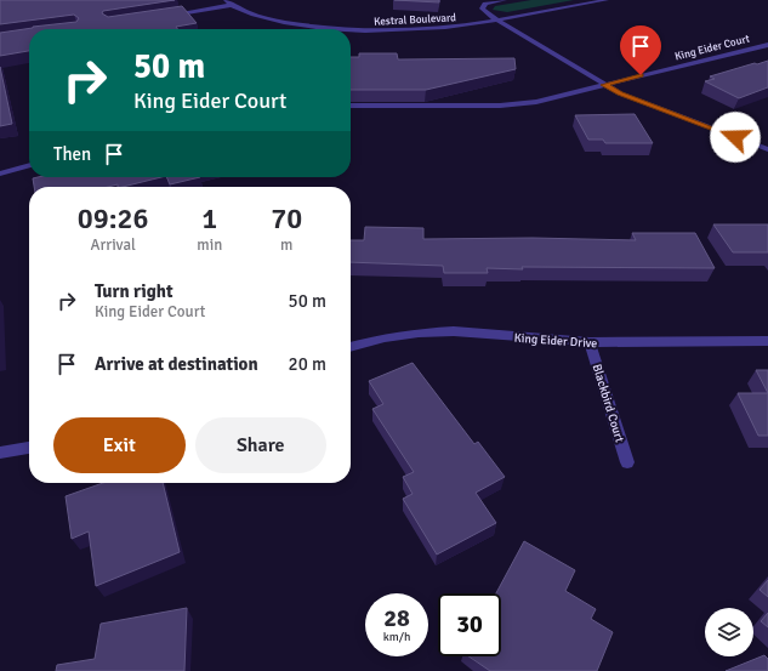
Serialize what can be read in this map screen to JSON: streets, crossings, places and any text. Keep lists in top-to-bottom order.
{
  "streets": {
    "street": [
      "Kestral Boulevard",
      "King Eider Court",
      "King Eider Drive",
      "Blackbird Court"
    ]
  },
  "crossings": [
    ["King Eider Drive", "Blackbird Court"]
  ],
  "page": {
    "turn": ["50 m", "King Eider Court"],
    "then": "Then",
    "eta": [
      "09:26",
      "Arrival",
      "1",
      "min",
      "70",
      "m"
    ],
    "list": [
      {
        "name": "Turn right",
        "note": "King Eider Court",
        "value": "50 m"
      },
      {
        "name": "Arrive at destination",
        "value": "20 m"
      }
    ],
    "buttons": ["Exit", "Share"],
    "speed": "28 km/h",
    "limit": "30"
  }
}
